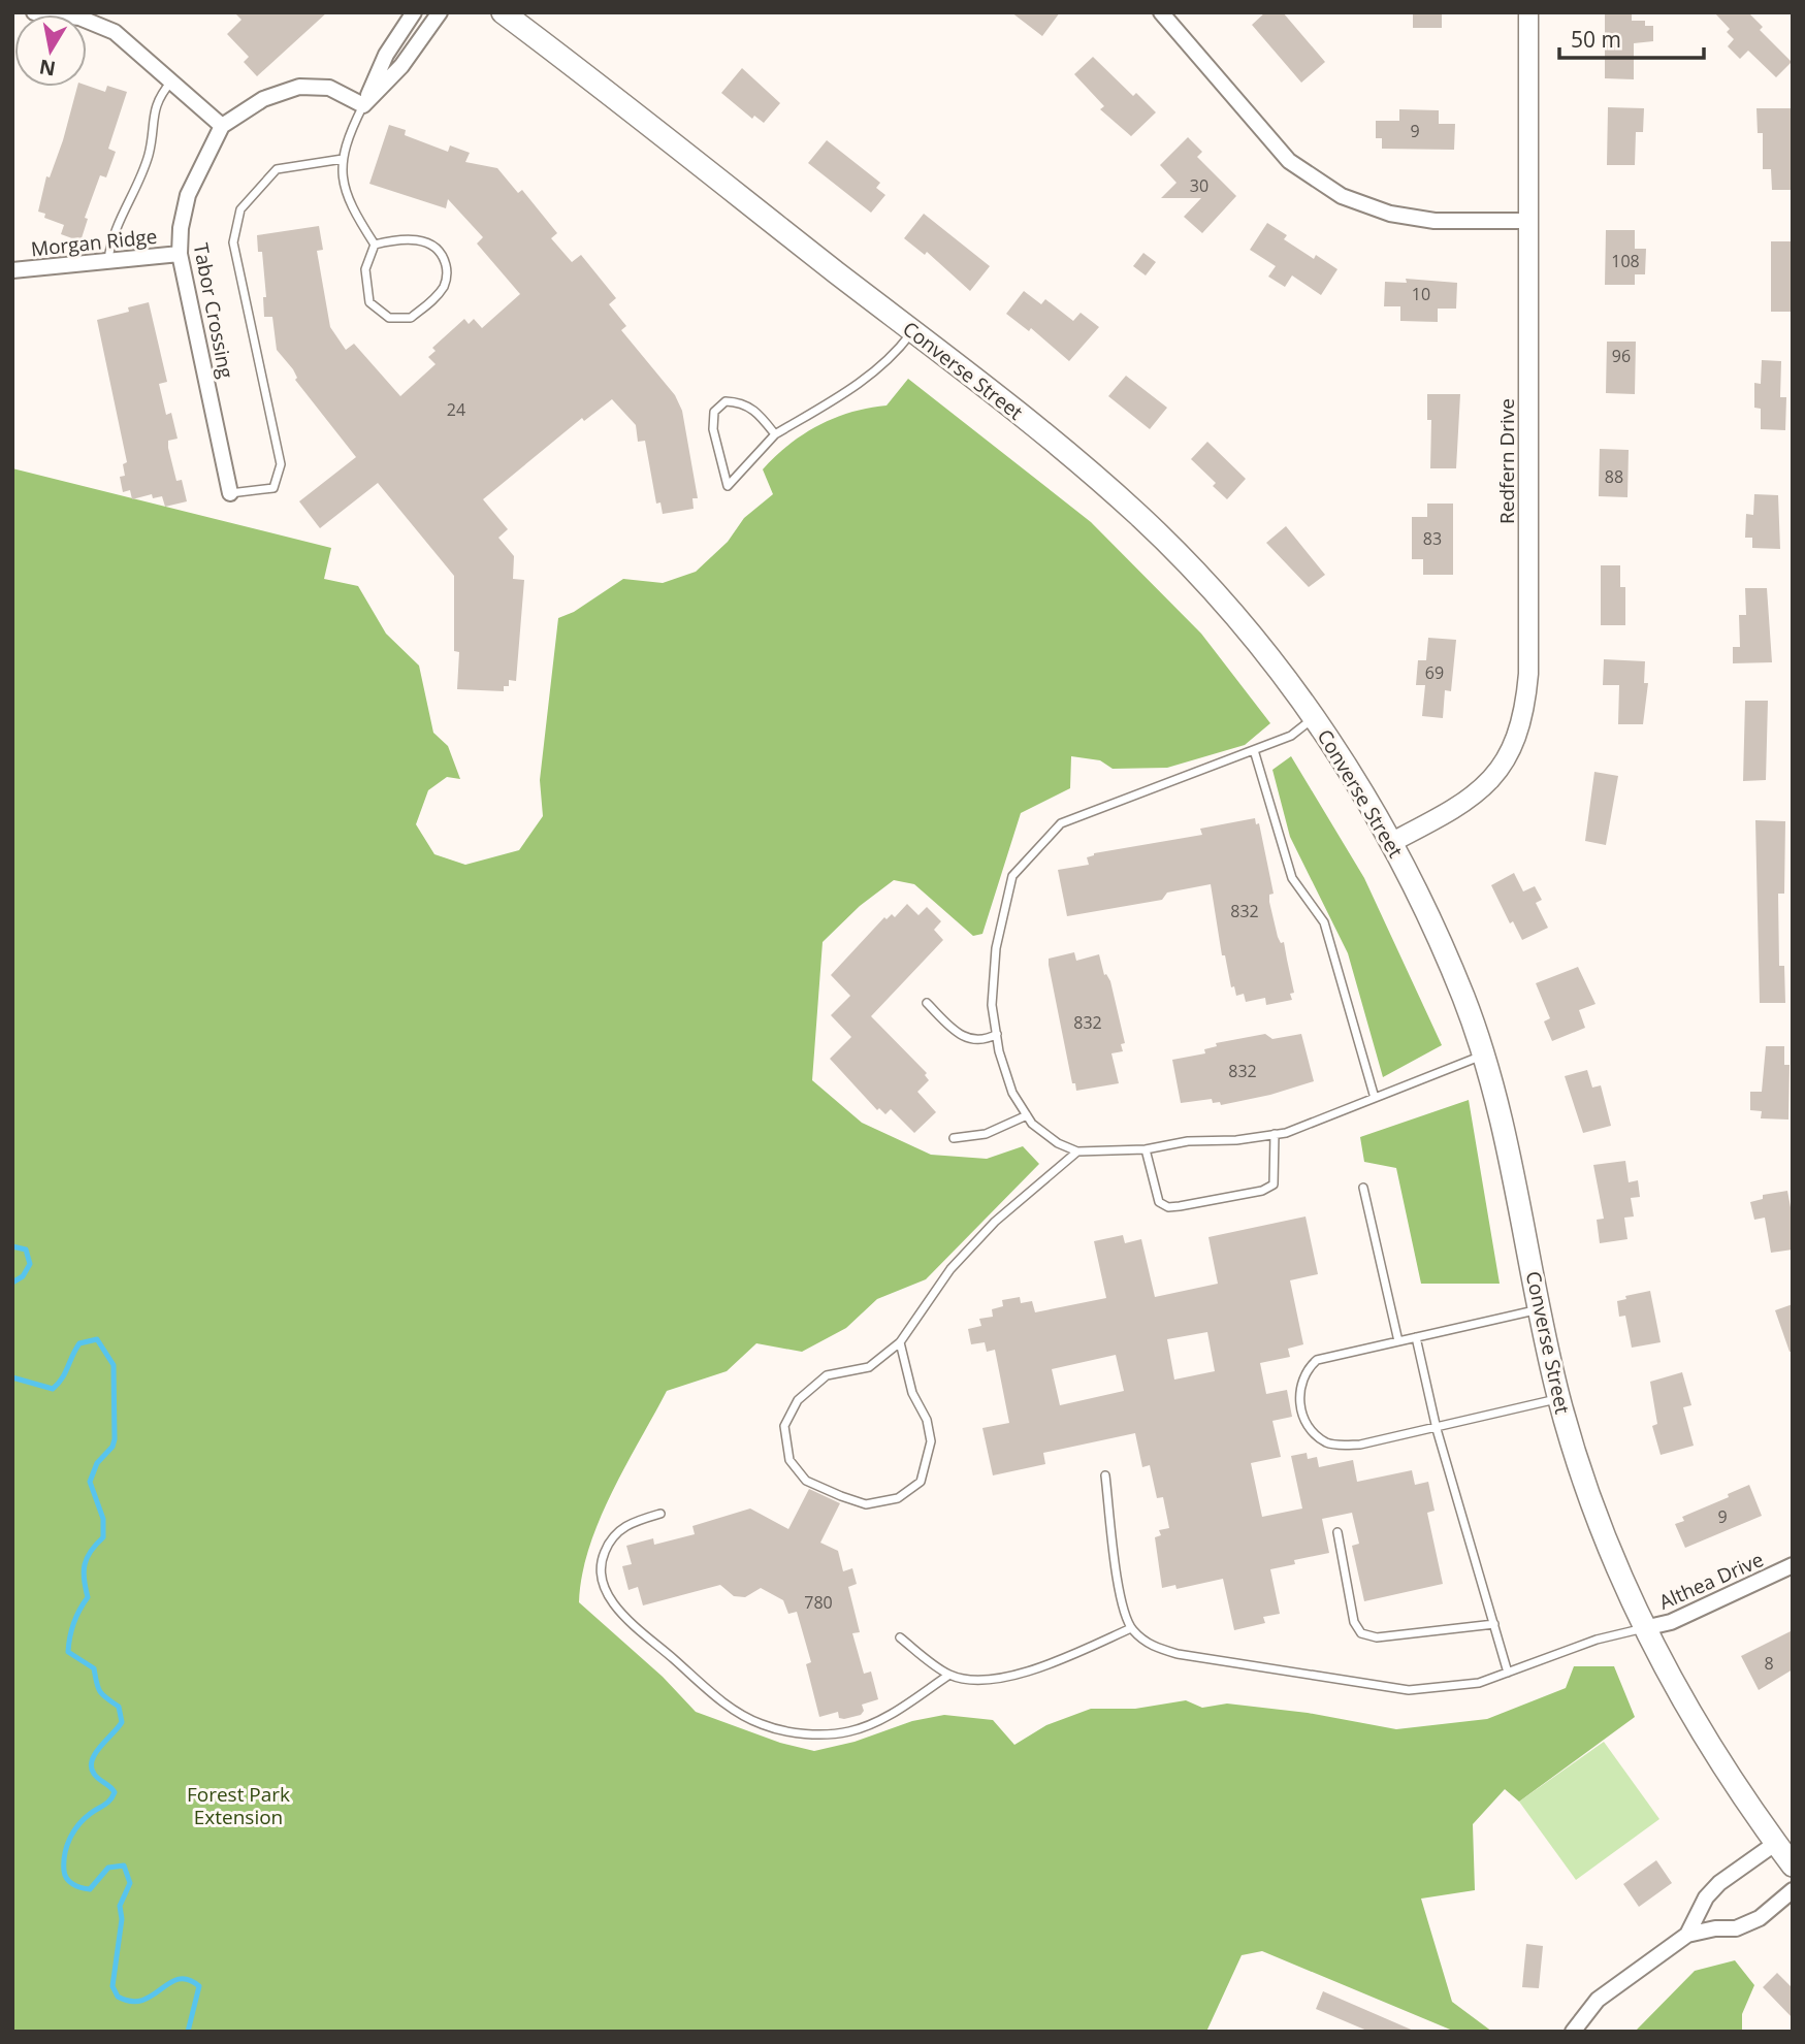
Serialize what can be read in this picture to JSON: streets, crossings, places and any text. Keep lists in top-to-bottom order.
{
  "streets": {
    "main road": ["Converse Street"],
    "street": [
      "Morgan Ridge",
      "Tabor Crossing",
      "Redfern Drive",
      "Althea Drive"
    ]
  },
  "crossings": [
    ["Morgan Ridge", "Tabor Crossing"],
    ["Converse Street", "Redfern Drive"],
    ["Converse Street", "Althea Drive"]
  ],
  "parks": ["Forest Park Extension"],
  "house_numbers": [
    "9",
    "30",
    "108",
    "10",
    "96",
    "24",
    "88",
    "83",
    "69",
    "832",
    "832",
    "832",
    "9",
    "780",
    "8"
  ],
  "scale_bar": "50 m",
  "north": "bottom"
}
